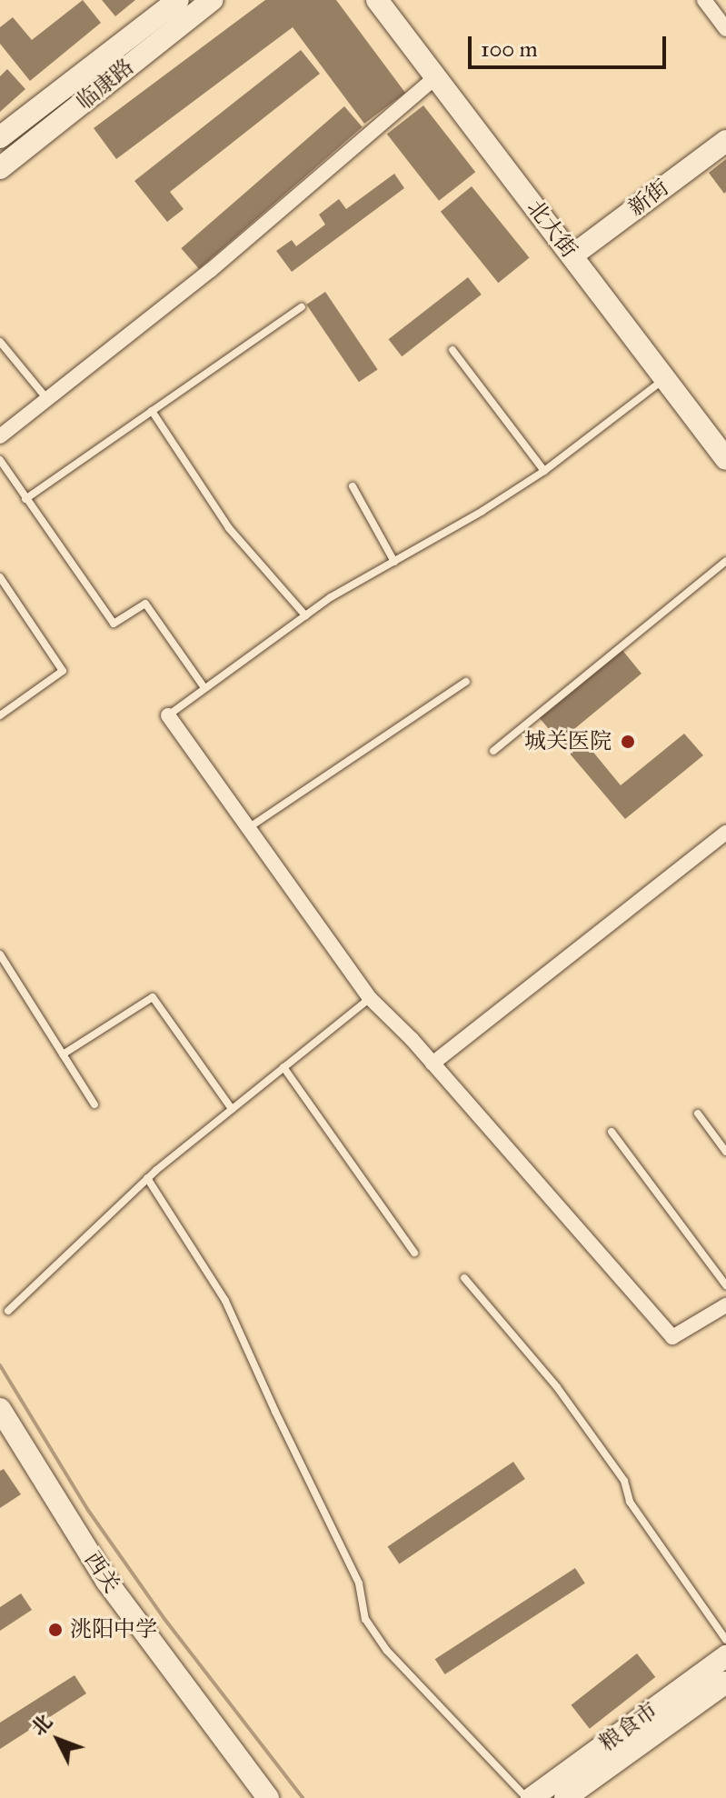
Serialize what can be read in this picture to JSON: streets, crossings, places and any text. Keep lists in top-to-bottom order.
{
  "streets": {
    "main road": [
      "临康路",
      "新街",
      "北大街",
      "西关",
      "粮食市"
    ]
  },
  "crossings": [
    ["新街", "北大街"]
  ],
  "places": ["城关医院", "洮阳中学"],
  "scale_bar": "100 m",
  "north": "top left"
}
